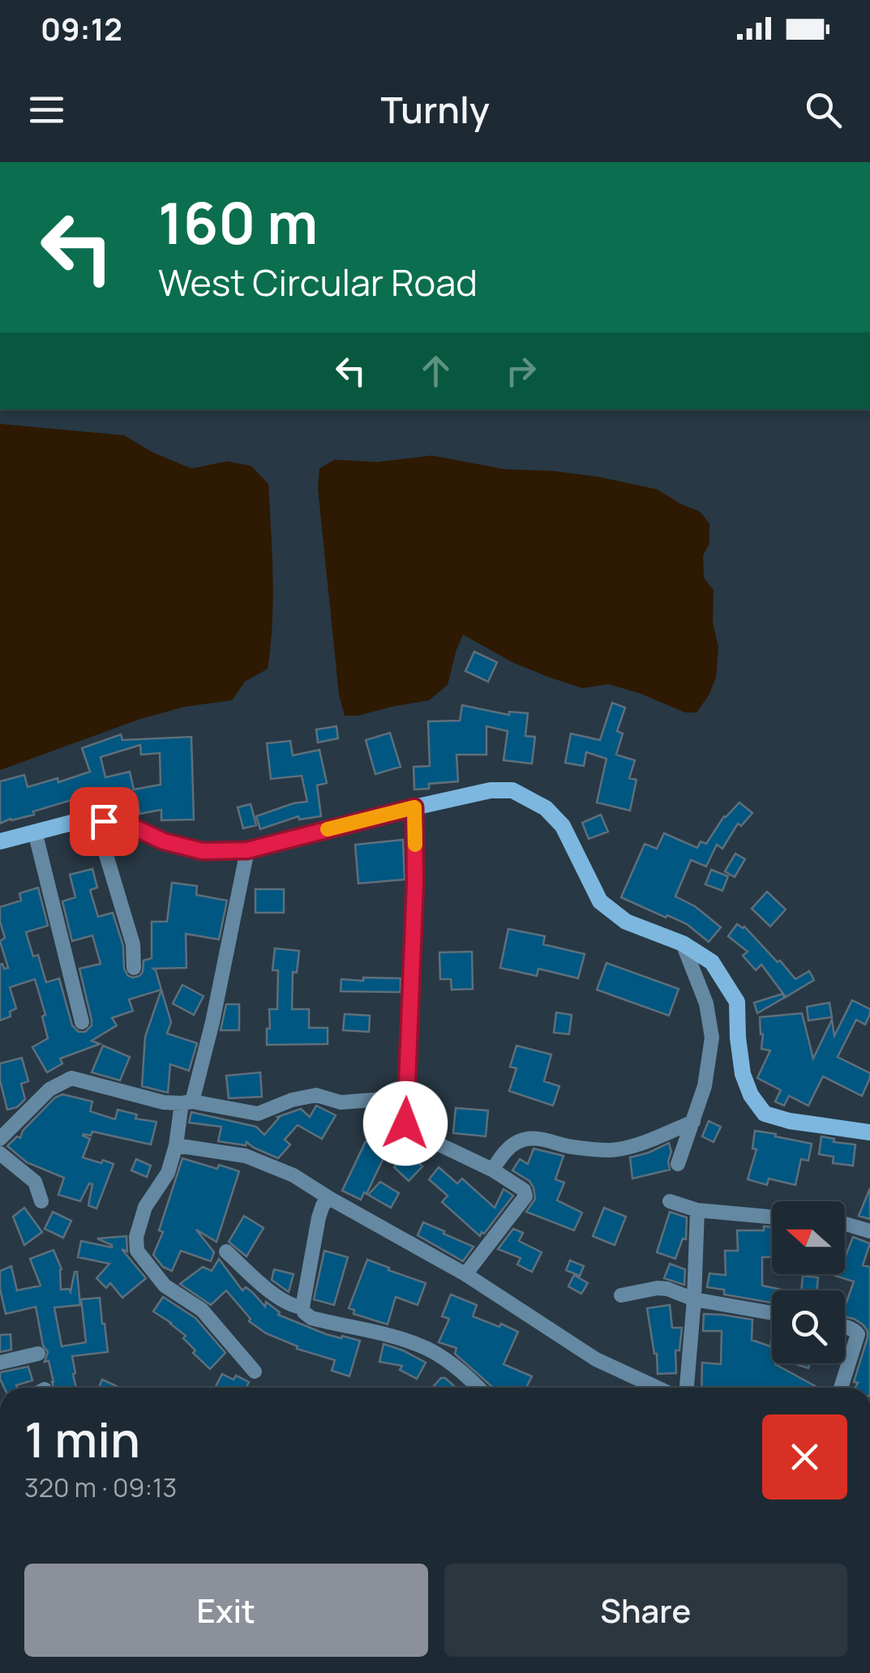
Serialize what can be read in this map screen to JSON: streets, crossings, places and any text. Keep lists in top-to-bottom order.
{
  "north": "left",
  "page": {
    "status": "09:12",
    "header": "Turnly",
    "turn": ["160 m", "West Circular Road"],
    "heading": ["1 min", "320 m · 09:13"],
    "buttons": ["Exit", "Share"]
  }
}
